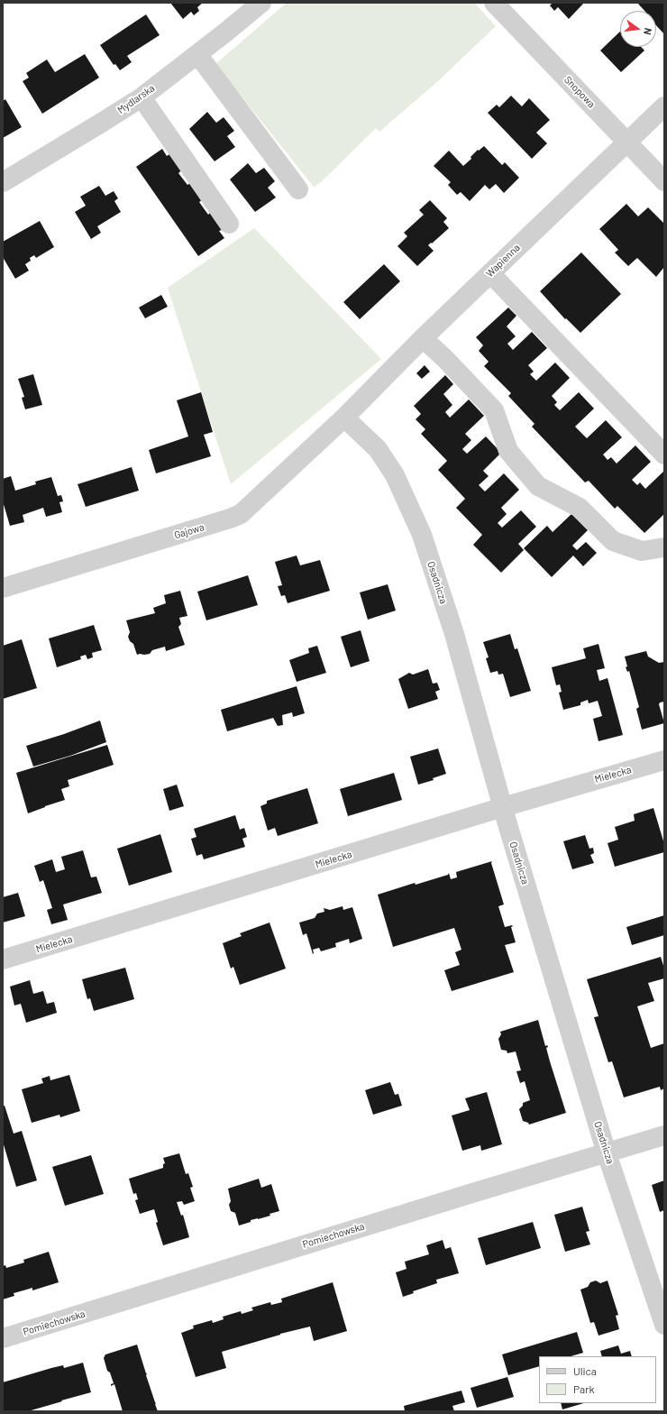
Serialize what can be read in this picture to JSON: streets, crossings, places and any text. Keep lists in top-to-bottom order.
{
  "streets": {
    "street": [
      "Snopowa",
      "Mydlarska",
      "Wapienna",
      "Gajowa",
      "Osadnicza",
      "Mielecka",
      "Pomiechowska"
    ]
  },
  "crossings": [
    ["Snopowa", "Wapienna"],
    ["Wapienna", "Gajowa"],
    ["Wapienna", "Osadnicza"],
    ["Gajowa", "Osadnicza"],
    ["Osadnicza", "Mielecka"],
    ["Osadnicza", "Pomiechowska"]
  ],
  "legend": ["Ulica", "Park"],
  "north": "right"
}
